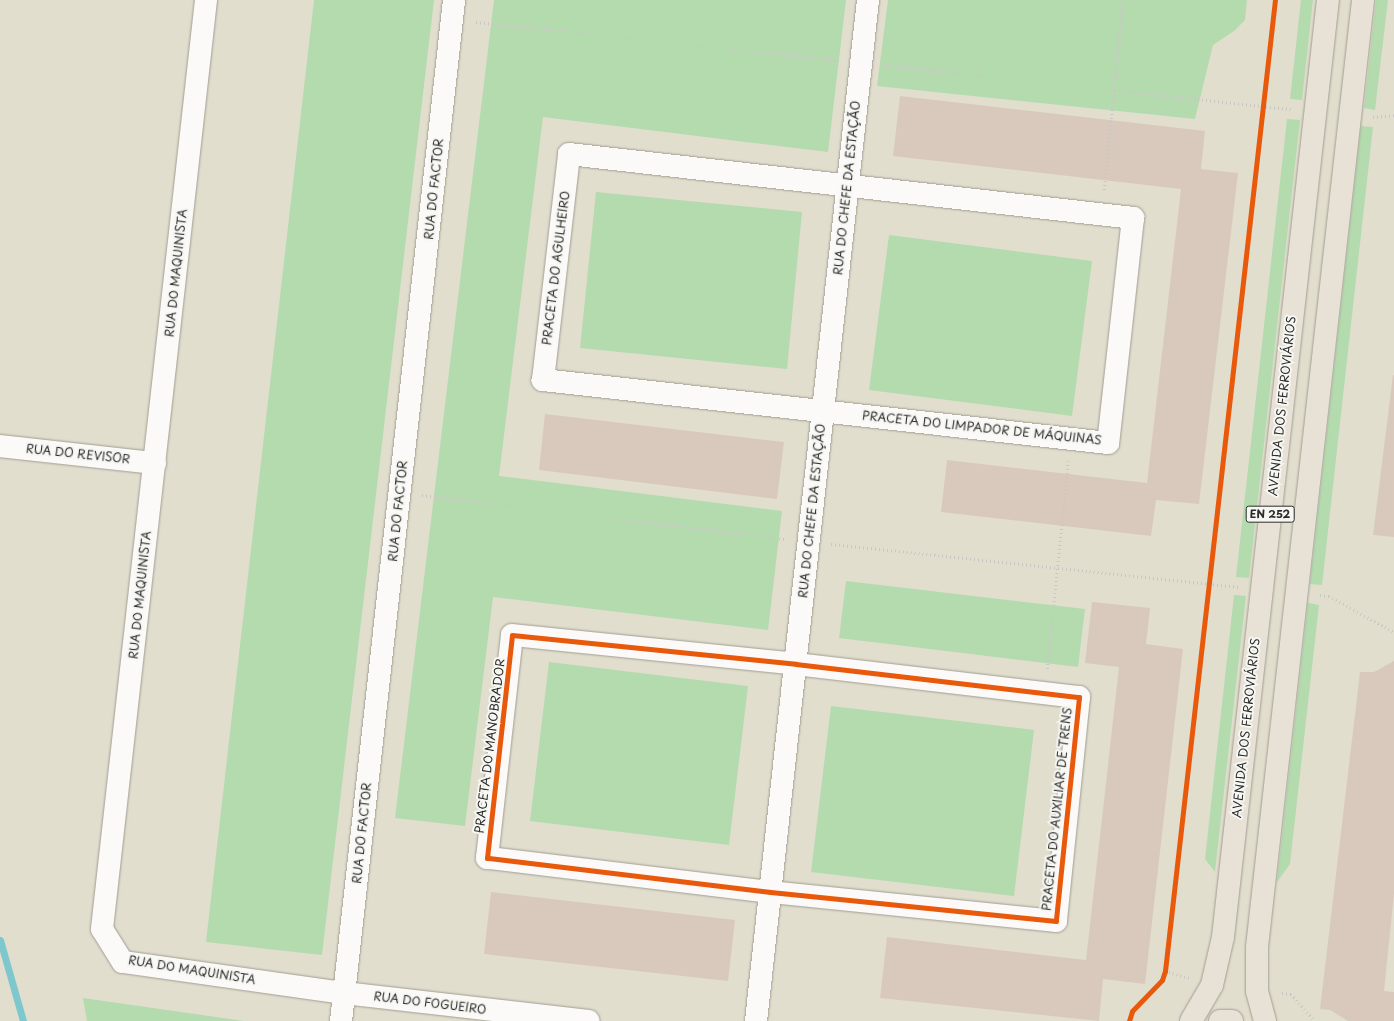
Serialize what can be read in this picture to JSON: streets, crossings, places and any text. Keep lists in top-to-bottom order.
{
  "streets": {
    "main road": ["AVENIDA DOS FERROVIÁRIOS", "EN 252"],
    "street": [
      "RUA DO CHEFE DA ESTAÇÃO",
      "RUA DO FACTOR",
      "PRACETA DO AGULHEIRO",
      "RUA DO MAQUINISTA",
      "PRACETA DO LIMPADOR DE MÁQUINAS",
      "RUA DO REVISOR",
      "PRACETA DO MANOBRADOR",
      "PRACETA DO AUXILIAR DE TRENS",
      "RUA DO FOGUEIRO"
    ]
  },
  "crossings": [
    ["RUA DO CHEFE DA ESTAÇÃO", "PRACETA DO AGULHEIRO"],
    ["RUA DO CHEFE DA ESTAÇÃO", "PRACETA DO LIMPADOR DE MÁQUINAS"],
    ["RUA DO CHEFE DA ESTAÇÃO", "PRACETA DO MANOBRADOR"],
    ["RUA DO CHEFE DA ESTAÇÃO", "PRACETA DO AUXILIAR DE TRENS"],
    ["RUA DO FACTOR", "RUA DO MAQUINISTA"],
    ["RUA DO FACTOR", "RUA DO FOGUEIRO"],
    ["PRACETA DO AGULHEIRO", "PRACETA DO LIMPADOR DE MÁQUINAS"],
    ["RUA DO MAQUINISTA", "RUA DO REVISOR"],
    ["RUA DO MAQUINISTA", "RUA DO FOGUEIRO"],
    ["PRACETA DO MANOBRADOR", "PRACETA DO AUXILIAR DE TRENS"]
  ]
}
